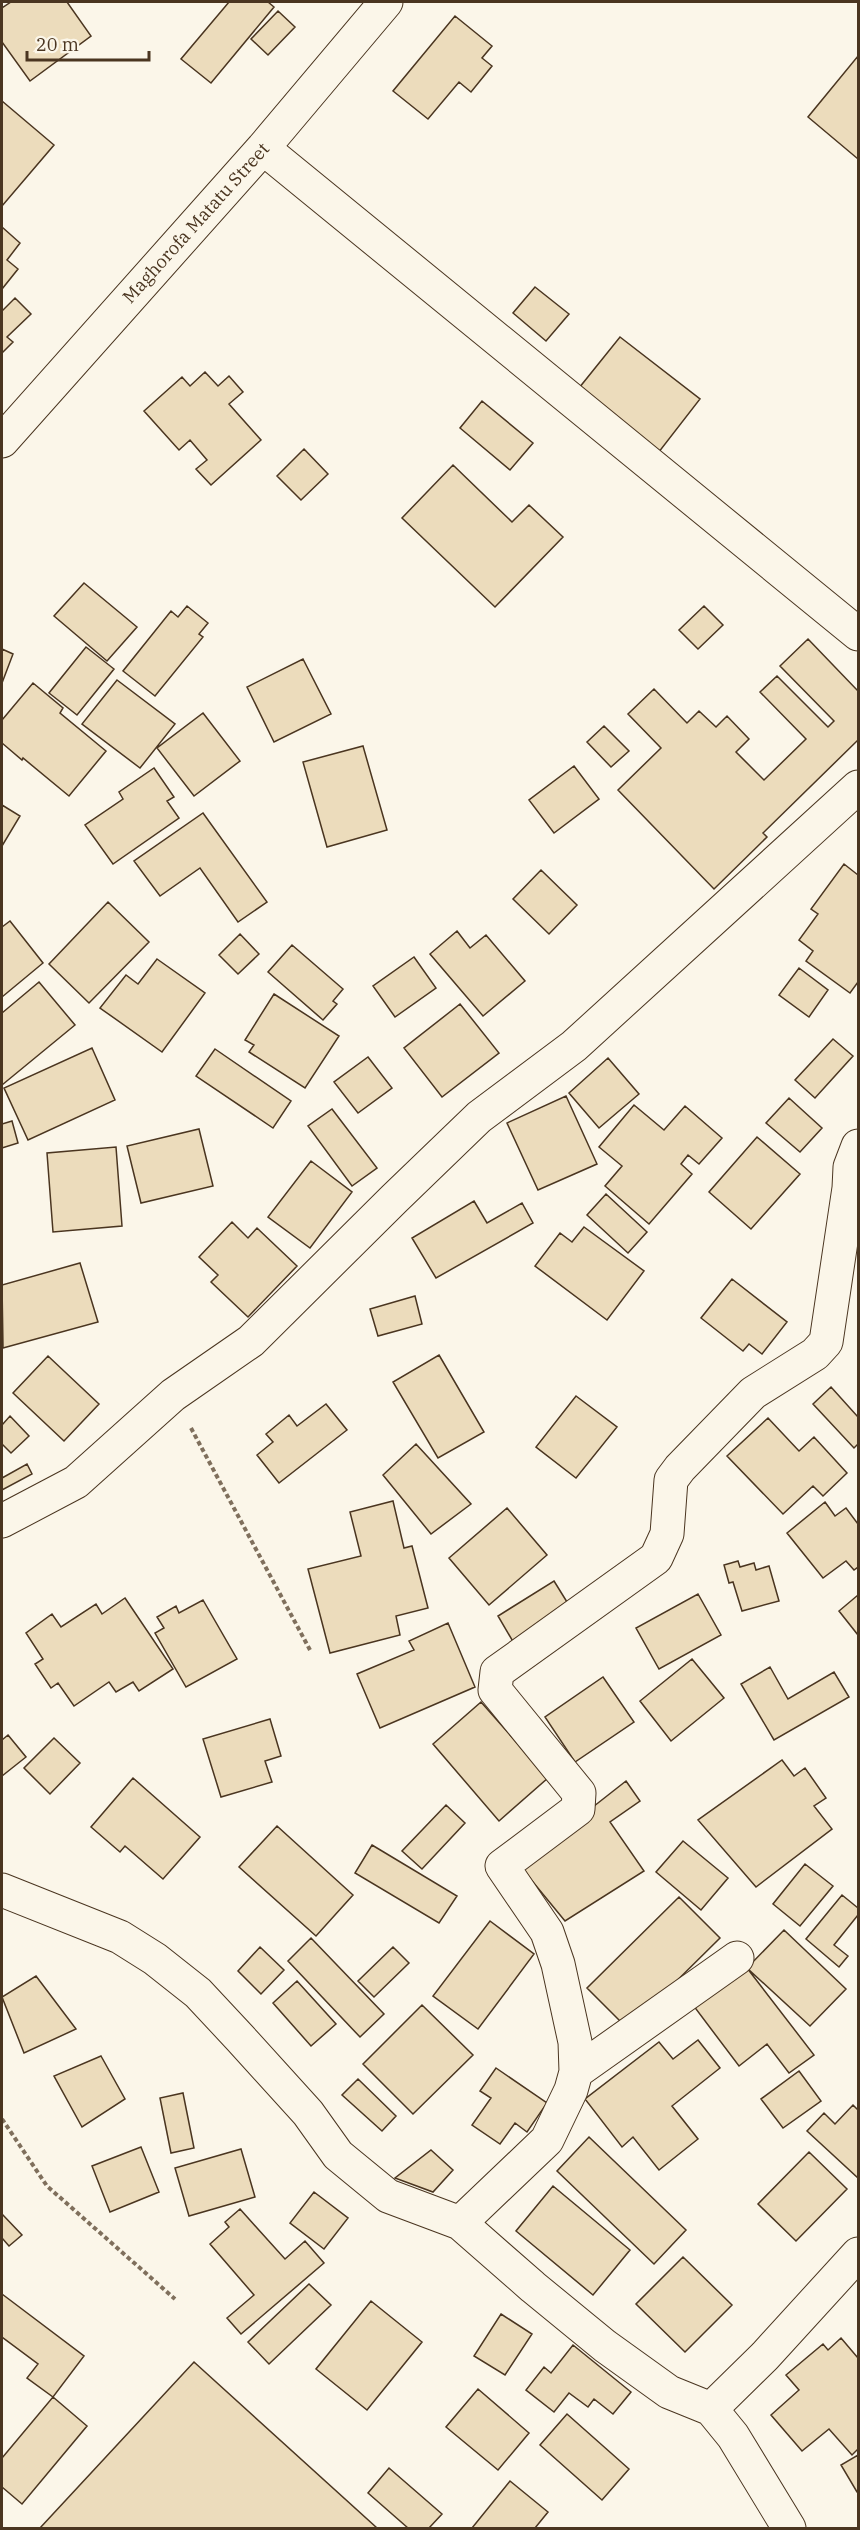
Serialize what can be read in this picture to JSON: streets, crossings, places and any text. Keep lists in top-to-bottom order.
{
  "streets": {
    "street": ["Maghorofa Matatu Street"]
  },
  "scale_bar": "20 m"
}
